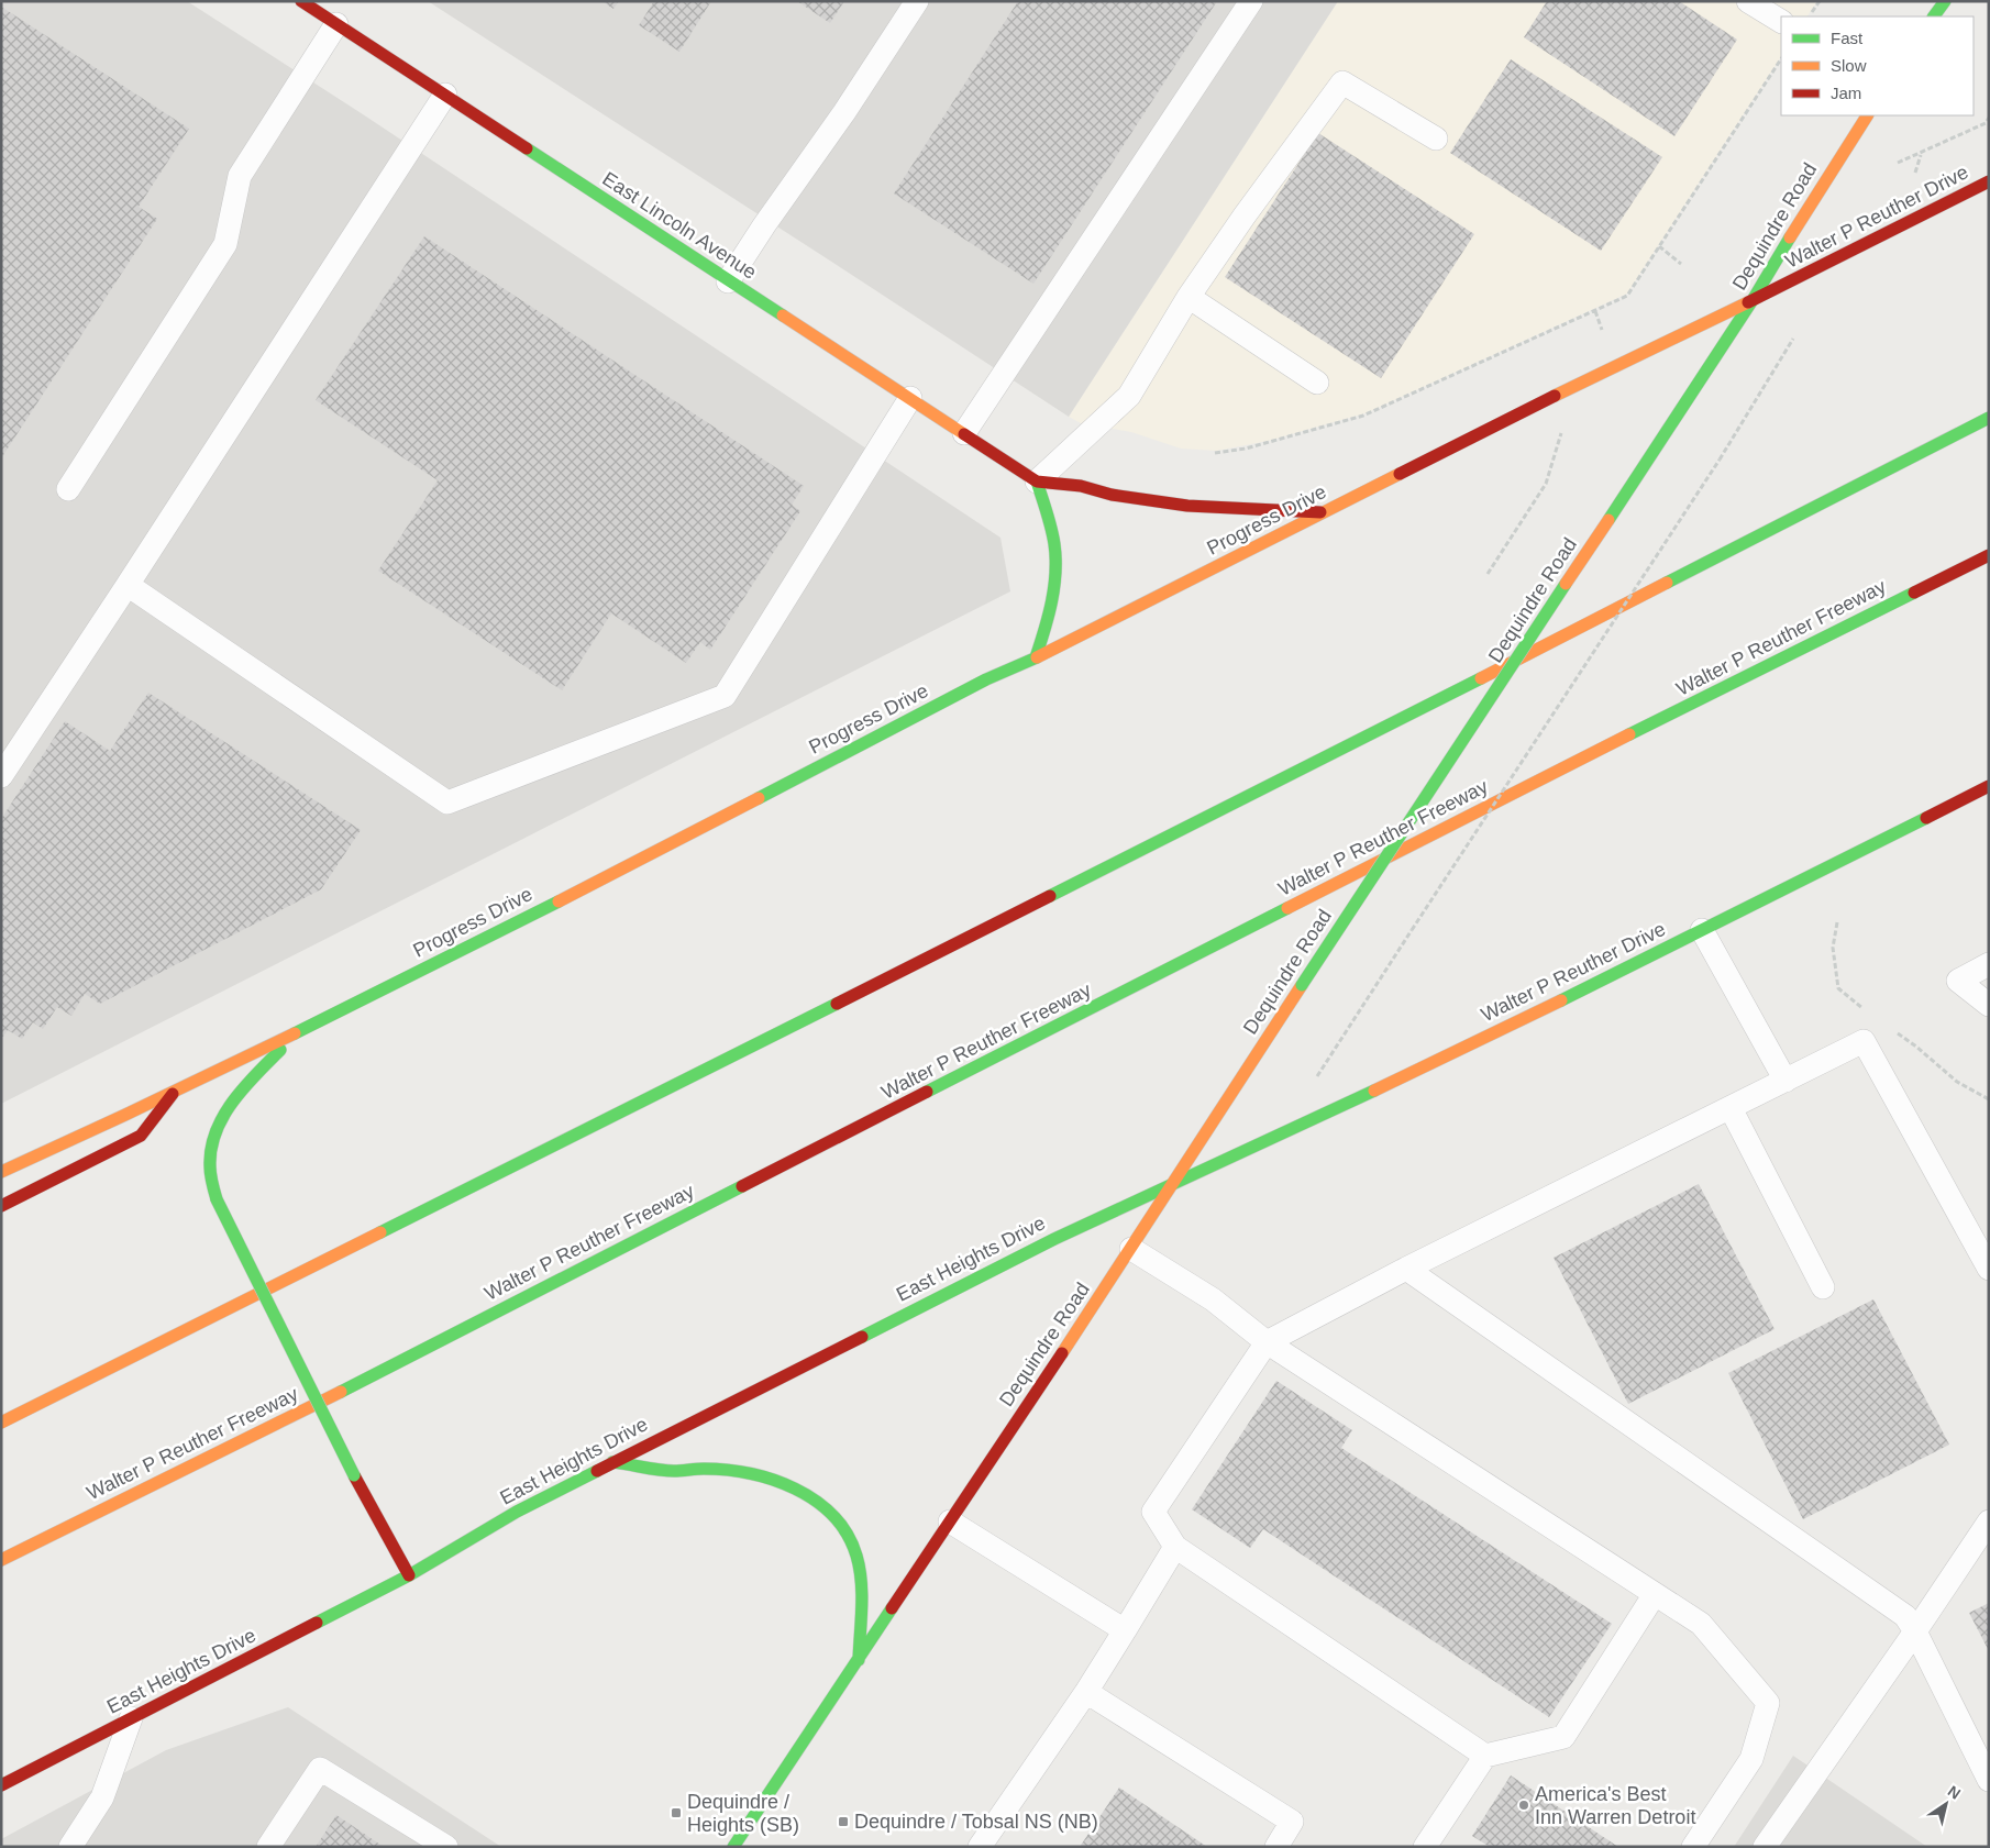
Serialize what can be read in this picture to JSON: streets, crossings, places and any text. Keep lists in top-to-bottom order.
{
  "streets": {
    "main road": [
      "Walter P Reuther Drive",
      "East Lincoln Avenue",
      "Dequindre Road",
      "Progress Drive",
      "Walter P Reuther Freeway",
      "East Heights Drive"
    ]
  },
  "crossings": [
    ["Walter P Reuther Drive", "Dequindre Road"],
    ["Walter P Reuther Drive", "Progress Drive"],
    ["Walter P Reuther Drive", "East Heights Drive"],
    ["East Lincoln Avenue", "Progress Drive"],
    ["Dequindre Road", "Progress Drive"],
    ["Dequindre Road", "East Heights Drive"]
  ],
  "places": {
    "other": ["America's Best Inn Warren Detroit"],
    "transit": ["Dequindre / Heights (SB)", "Dequindre / Tobsal NS (NB)"]
  },
  "legend": ["Fast", "Slow", "Jam"],
  "north": "top right"
}
